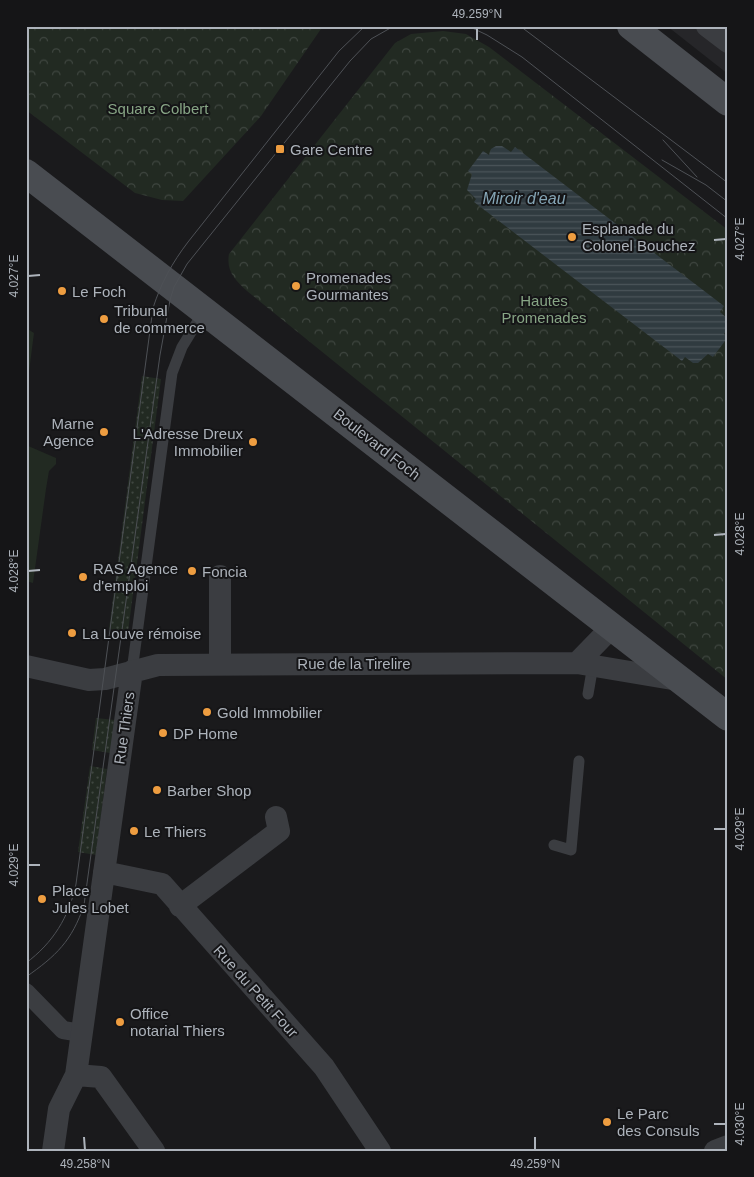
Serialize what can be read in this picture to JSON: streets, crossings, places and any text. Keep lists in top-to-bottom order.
{
  "streets": {
    "main road": ["Boulevard Foch"],
    "street": ["Rue de la Tirelire", "Rue Thiers", "Rue du Petit Four"]
  },
  "crossings": [
    ["Boulevard Foch", "Rue de la Tirelire"],
    ["Boulevard Foch", "Rue Thiers"],
    ["Rue de la Tirelire", "Rue Thiers"],
    ["Rue Thiers", "Rue du Petit Four"]
  ],
  "water": ["Miroir d'eau"],
  "parks": ["Square Colbert", "Hautes Promenades"],
  "places": {
    "transit": ["Gare Centre"],
    "other": [
      "Esplanade du Colonel Bouchez",
      "Promenades Gourmantes",
      "Le Foch",
      "Tribunal de commerce",
      "Marne Agence",
      "L'Adresse Dreux Immobilier",
      "Foncia",
      "RAS Agence d'emploi",
      "La Louve rémoise",
      "Gold Immobilier",
      "DP Home",
      "Barber Shop",
      "Le Thiers",
      "Place Jules Lobet",
      "Office notarial Thiers",
      "Le Parc des Consuls"
    ]
  },
  "coordinates": [
    "49.259°N",
    "4.027°E",
    "4.028°E",
    "4.029°E",
    "4.030°E",
    "49.258°N"
  ]
}
